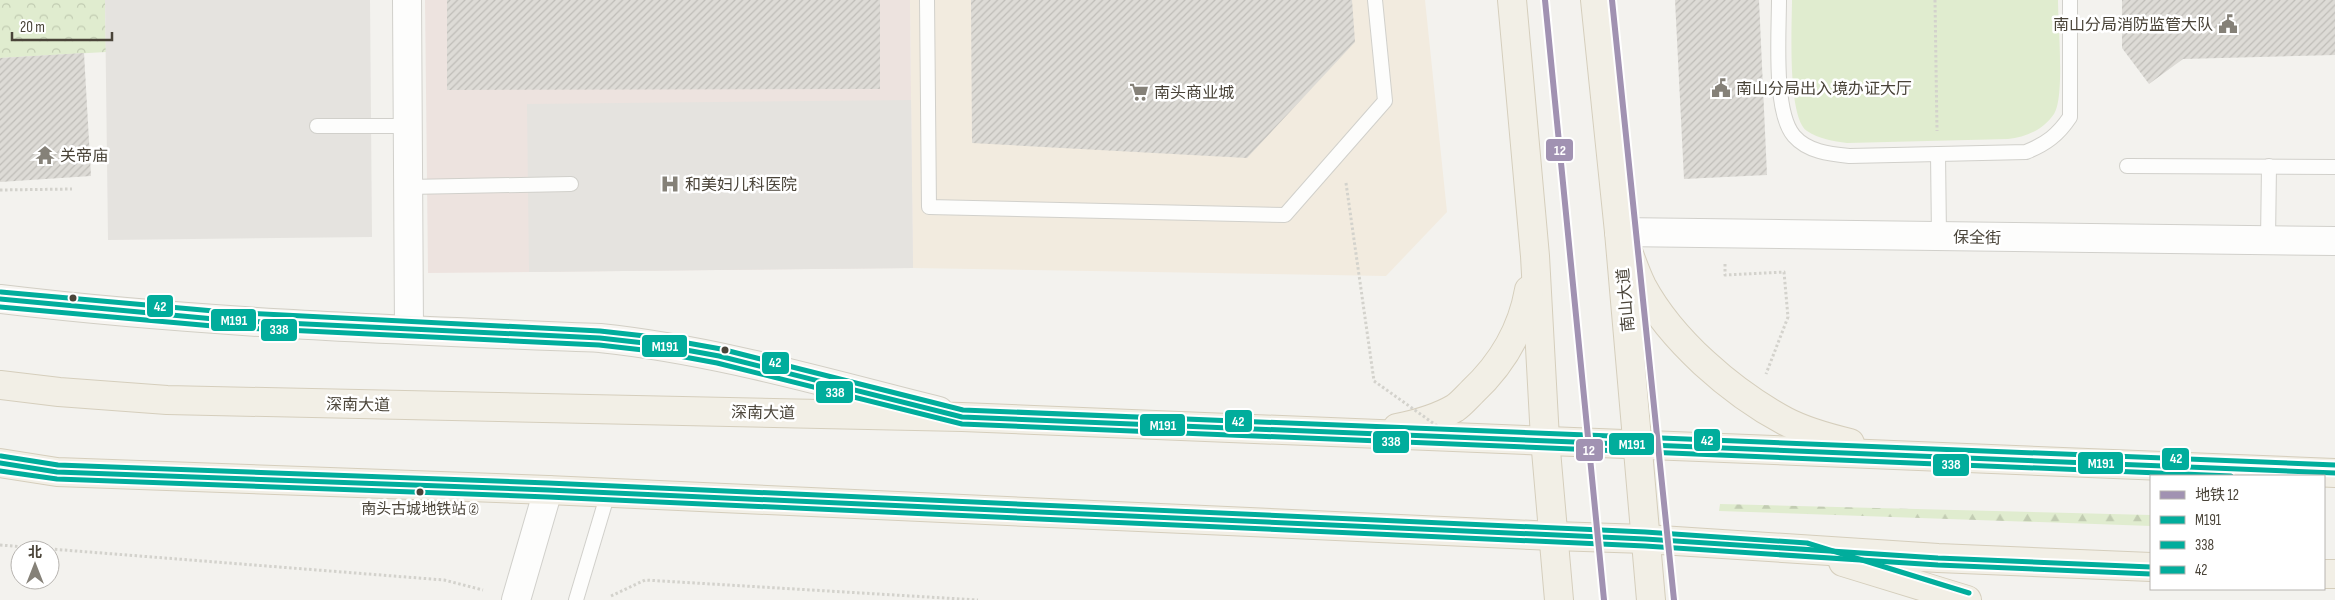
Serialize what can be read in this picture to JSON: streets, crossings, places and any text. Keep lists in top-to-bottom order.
{
  "streets": {
    "main road": ["南山大道", "深南大道"],
    "street": ["保全街"]
  },
  "crossings": [
    ["保全街", "南山大道"],
    ["南山大道", "深南大道"]
  ],
  "places": {
    "public building": ["南山分局消防监管大队", "南山分局出入境办证大厅"],
    "supermarket": ["南头商业城"],
    "temple": ["关帝庙"],
    "hospital": ["和美妇儿科医院"],
    "other": ["南头古城地铁站 ②"]
  },
  "lines": [
    "metro line 12",
    "transit line 42",
    "transit line M191",
    "transit line 338"
  ],
  "legend": [
    "地铁 12",
    "M191",
    "338",
    "42"
  ],
  "scale_bar": "20 m",
  "north": "top"
}
